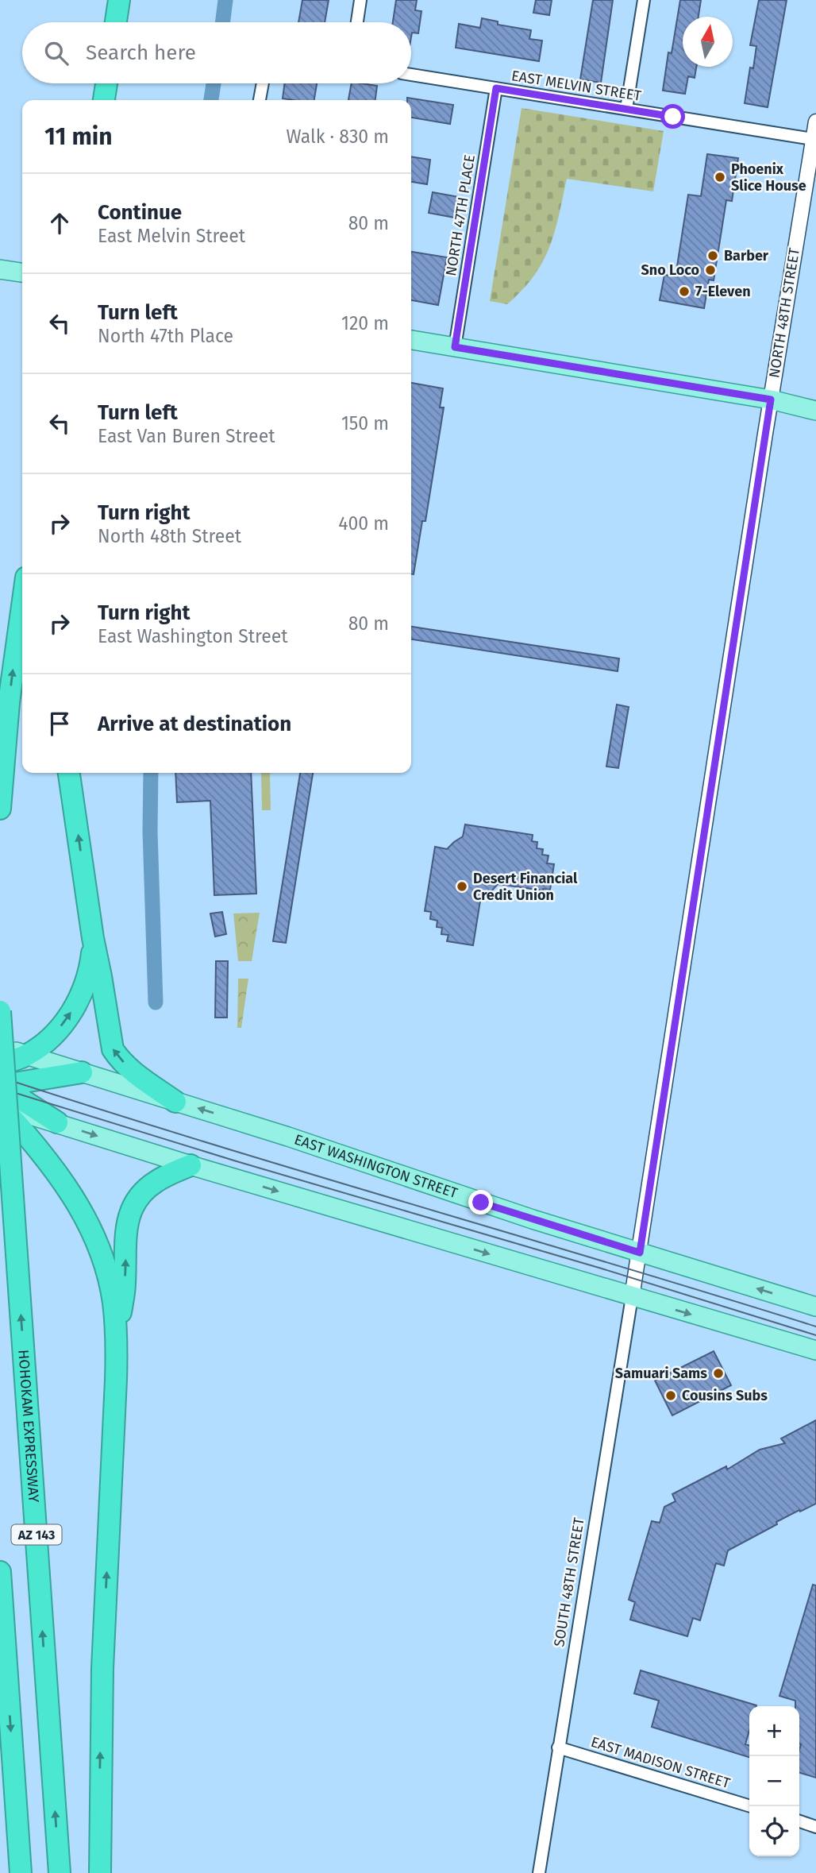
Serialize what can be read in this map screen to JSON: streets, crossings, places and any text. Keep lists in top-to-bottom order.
{
  "streets": {
    "highway": ["HOHOKAM EXPRESSWAY", "AZ 143"],
    "main road": ["EAST WASHINGTON STREET"],
    "street": [
      "EAST MELVIN STREET",
      "NORTH 47TH PLACE",
      "NORTH 48TH STREET",
      "SOUTH 48TH STREET",
      "EAST MADISON STREET"
    ]
  },
  "crossings": [
    ["EAST MELVIN STREET", "NORTH 47TH PLACE"],
    ["EAST MELVIN STREET", "NORTH 48TH STREET"],
    ["NORTH 48TH STREET", "EAST WASHINGTON STREET"],
    ["NORTH 48TH STREET", "SOUTH 48TH STREET"],
    ["SOUTH 48TH STREET", "EAST MADISON STREET"]
  ],
  "places": [
    "Phoenix Slice House",
    "Barber",
    "Sno Loco",
    "7-Eleven",
    "Desert Financial Credit Union",
    "Samuari Sams",
    "Cousins Subs"
  ],
  "north": "top",
  "page": {
    "search": "Search here",
    "heading": ["11 min", "Walk · 830 m"],
    "list": [
      ["Continue", "East Melvin Street", "80 m"],
      ["Turn left", "North 47th Place", "120 m"],
      ["Turn left", "East Van Buren Street", "150 m"],
      ["Turn right", "North 48th Street", "400 m"],
      ["Turn right", "East Washington Street", "80 m"],
      "Arrive at destination"
    ],
    "map_buttons": ["+", "−"]
  }
}
